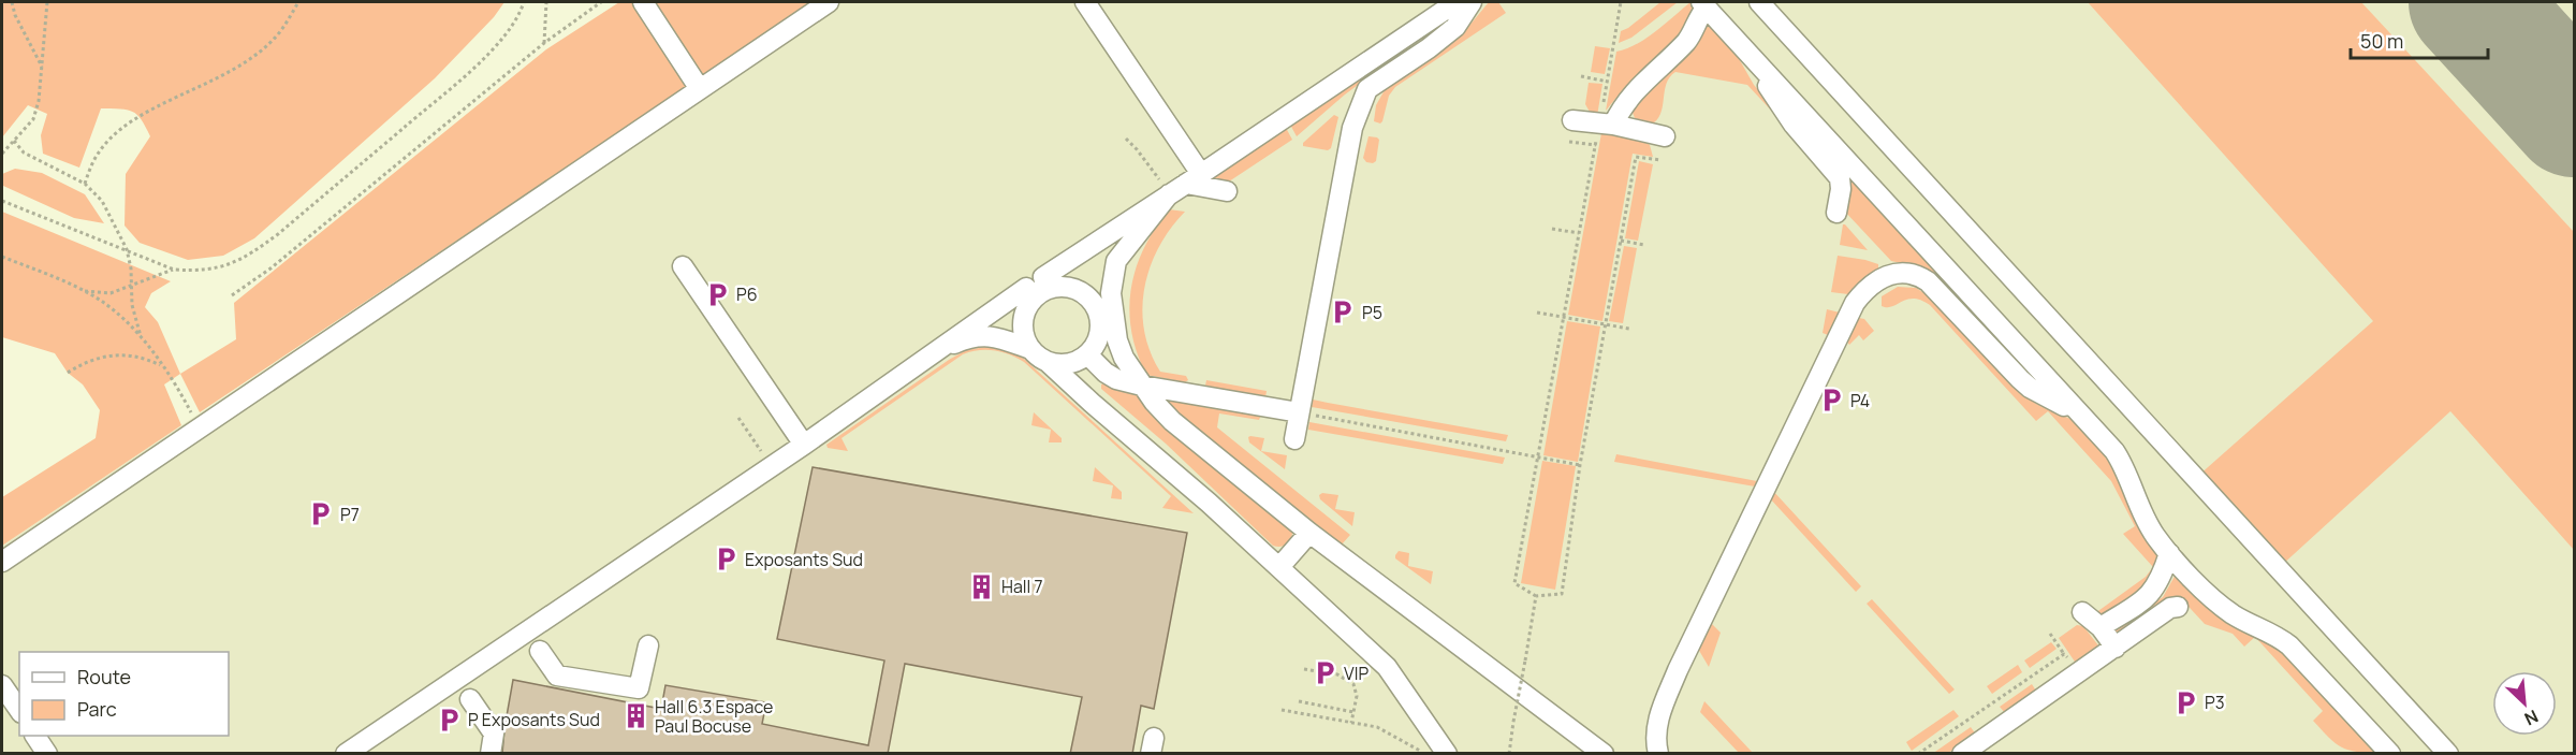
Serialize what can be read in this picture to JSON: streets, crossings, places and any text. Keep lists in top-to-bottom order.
{
  "places": {
    "parking": [
      "P6",
      "P5",
      "P4",
      "P7",
      "Exposants Sud",
      "VIP",
      "P3",
      "P Exposants Sud"
    ],
    "building": ["Hall 7", "Hall 6.3 Espace Paul Bocuse"]
  },
  "legend": ["Route", "Parc"],
  "scale_bar": "50 m",
  "north": "bottom right"
}
